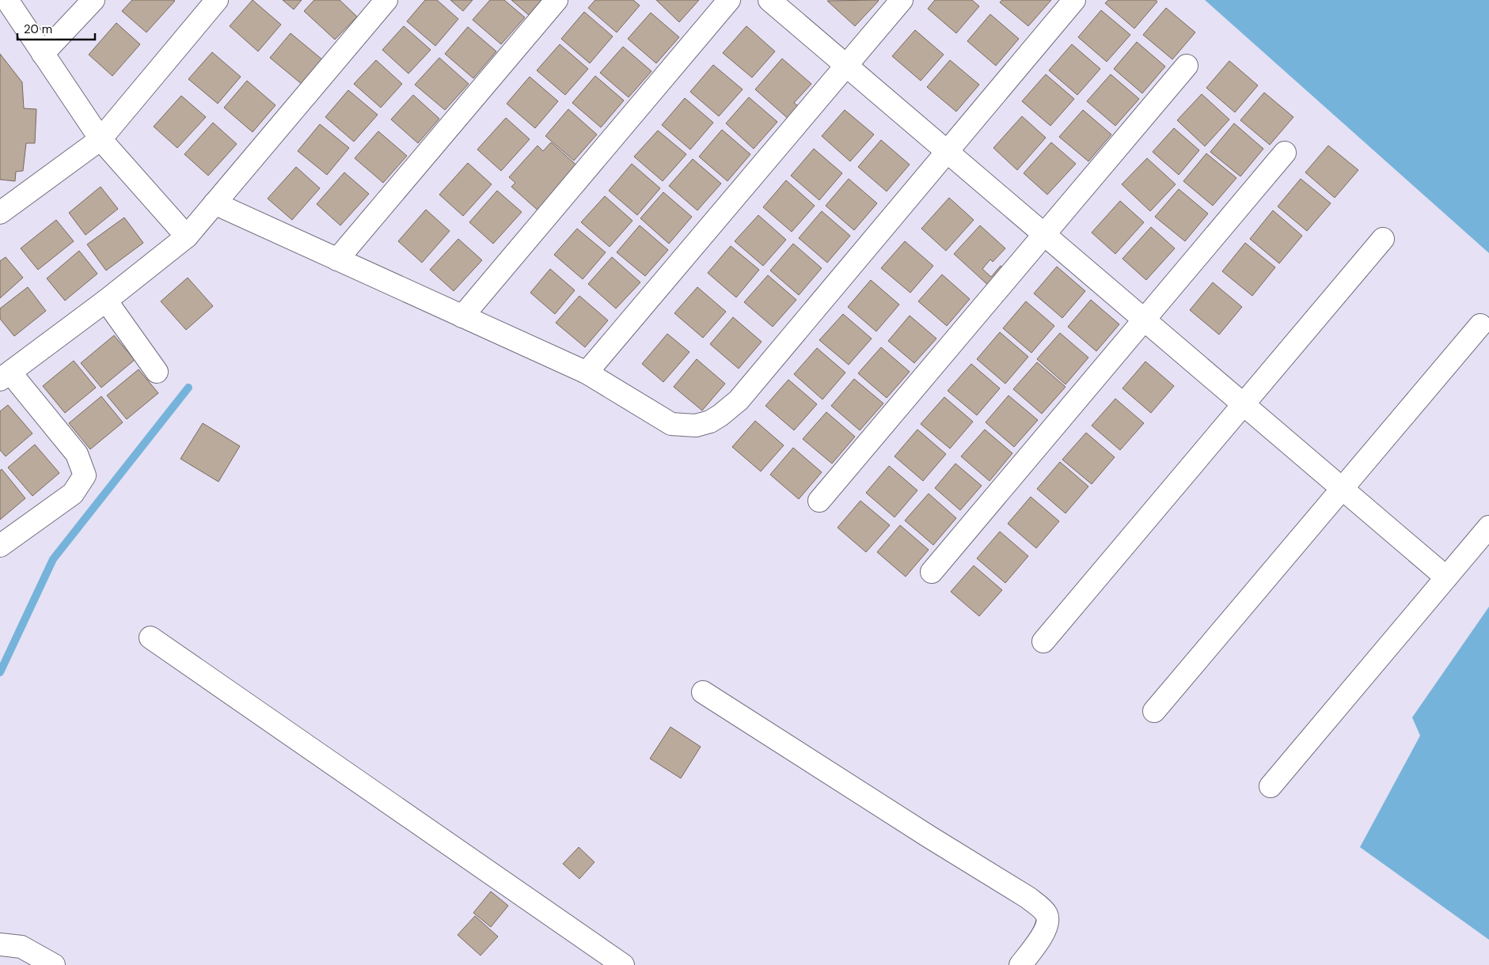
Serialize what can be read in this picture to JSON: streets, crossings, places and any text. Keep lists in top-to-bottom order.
{
  "scale_bar": "20 m"
}
